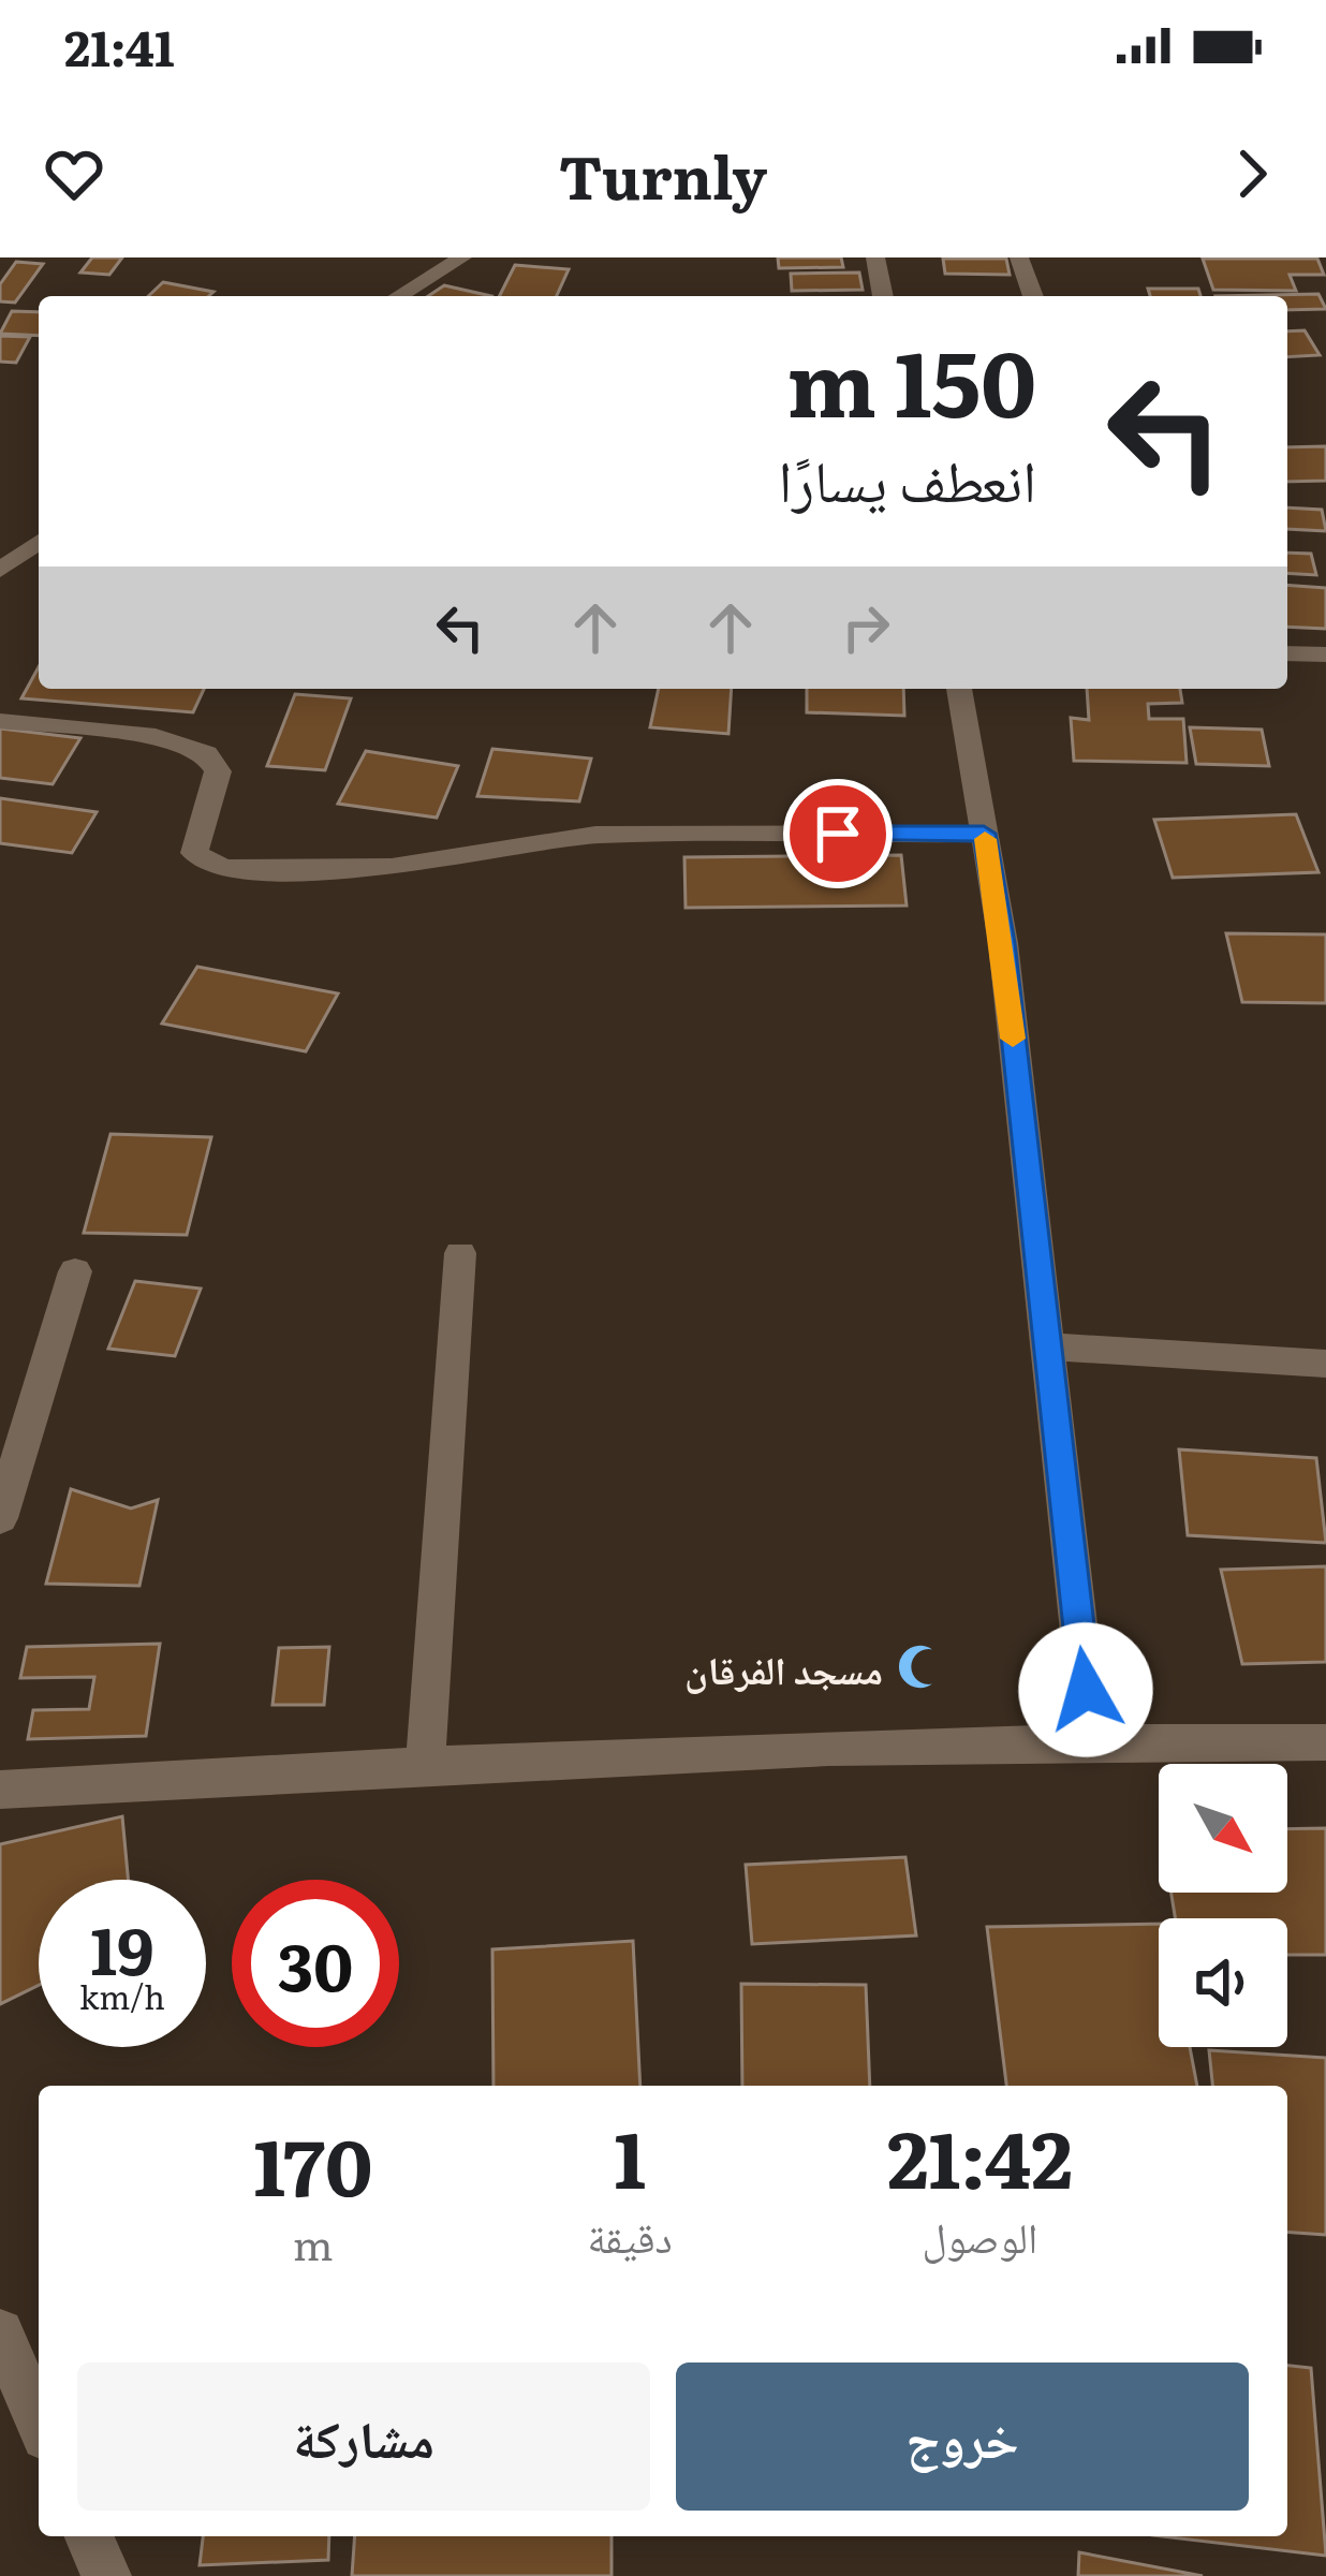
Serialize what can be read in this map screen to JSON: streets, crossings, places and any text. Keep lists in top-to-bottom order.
{
  "places": {
    "mosque": ["مسجد الفرقان"]
  },
  "north": "bottom right",
  "page": {
    "status": "21:41",
    "header": "Turnly",
    "turn": ["150 m", "انعطف يسارًا"],
    "speed": "19 km/h",
    "limit": "30",
    "eta": [
      "21:42",
      "الوصول",
      "1",
      "دقيقة",
      "170",
      "m"
    ],
    "buttons": ["خروج", "مشاركة"]
  }
}
